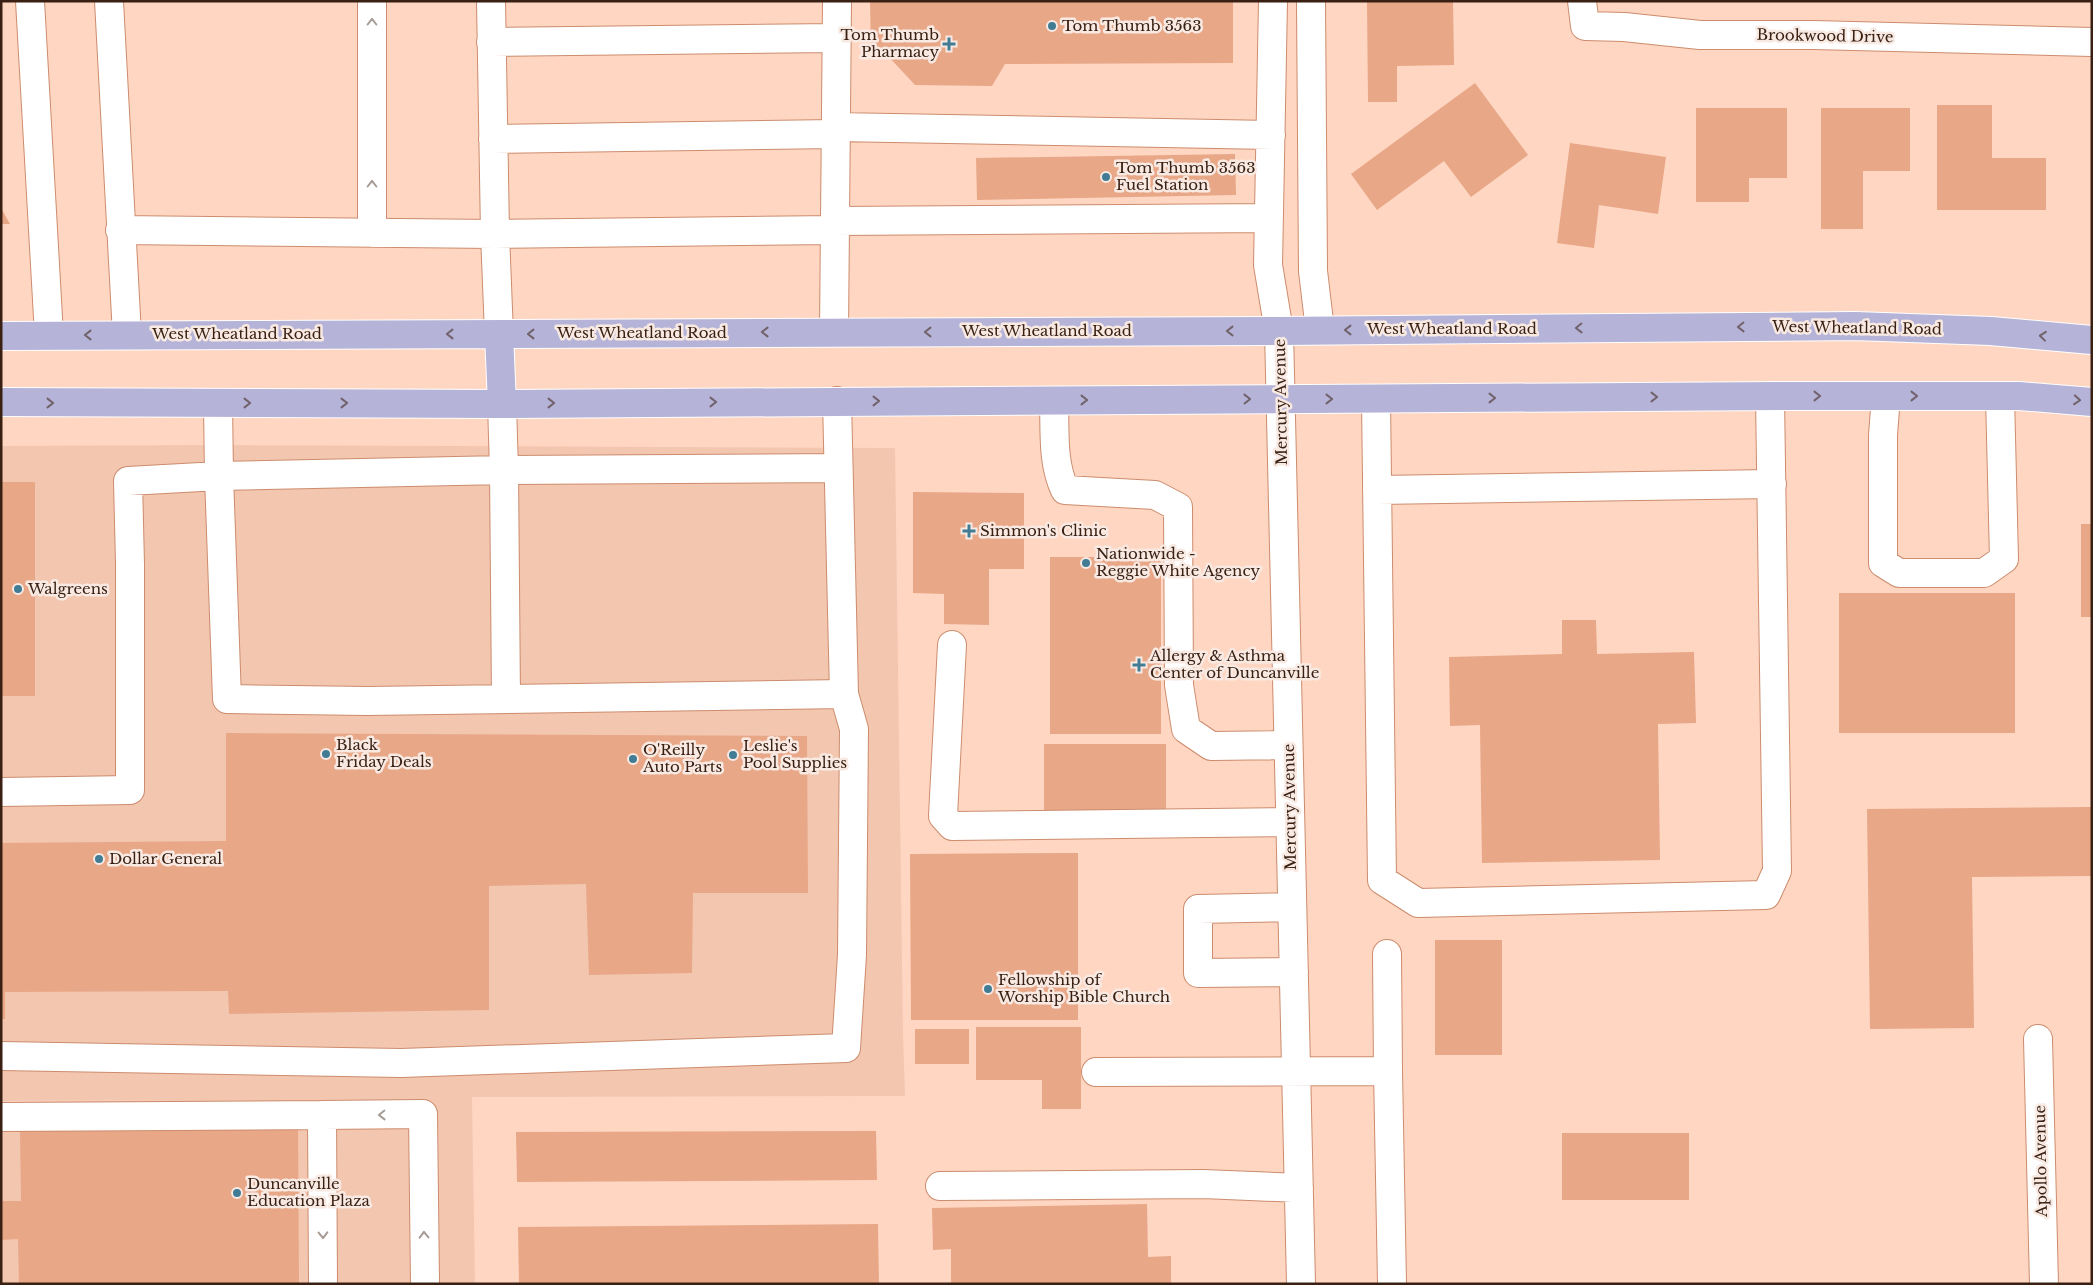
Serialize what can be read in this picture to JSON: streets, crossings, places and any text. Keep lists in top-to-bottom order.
{
  "streets": {
    "main road": ["West Wheatland Road"],
    "street": ["Brookwood Drive", "Mercury Avenue", "Apollo Avenue"]
  },
  "crossings": [
    ["West Wheatland Road", "Mercury Avenue"]
  ],
  "places": {
    "other": [
      "Tom Thumb 3563",
      "Tom Thumb 3563 Fuel Station",
      "Nationwide - Reggie White Agency",
      "Walgreens",
      "Black Friday Deals",
      "Leslie's Pool Supplies",
      "O'Reilly Auto Parts",
      "Dollar General",
      "Fellowship of Worship Bible Church",
      "Duncanville Education Plaza"
    ],
    "health": ["Tom Thumb Pharmacy", "Simmon's Clinic", "Allergy & Asthma Center of Duncanville"]
  }
}
